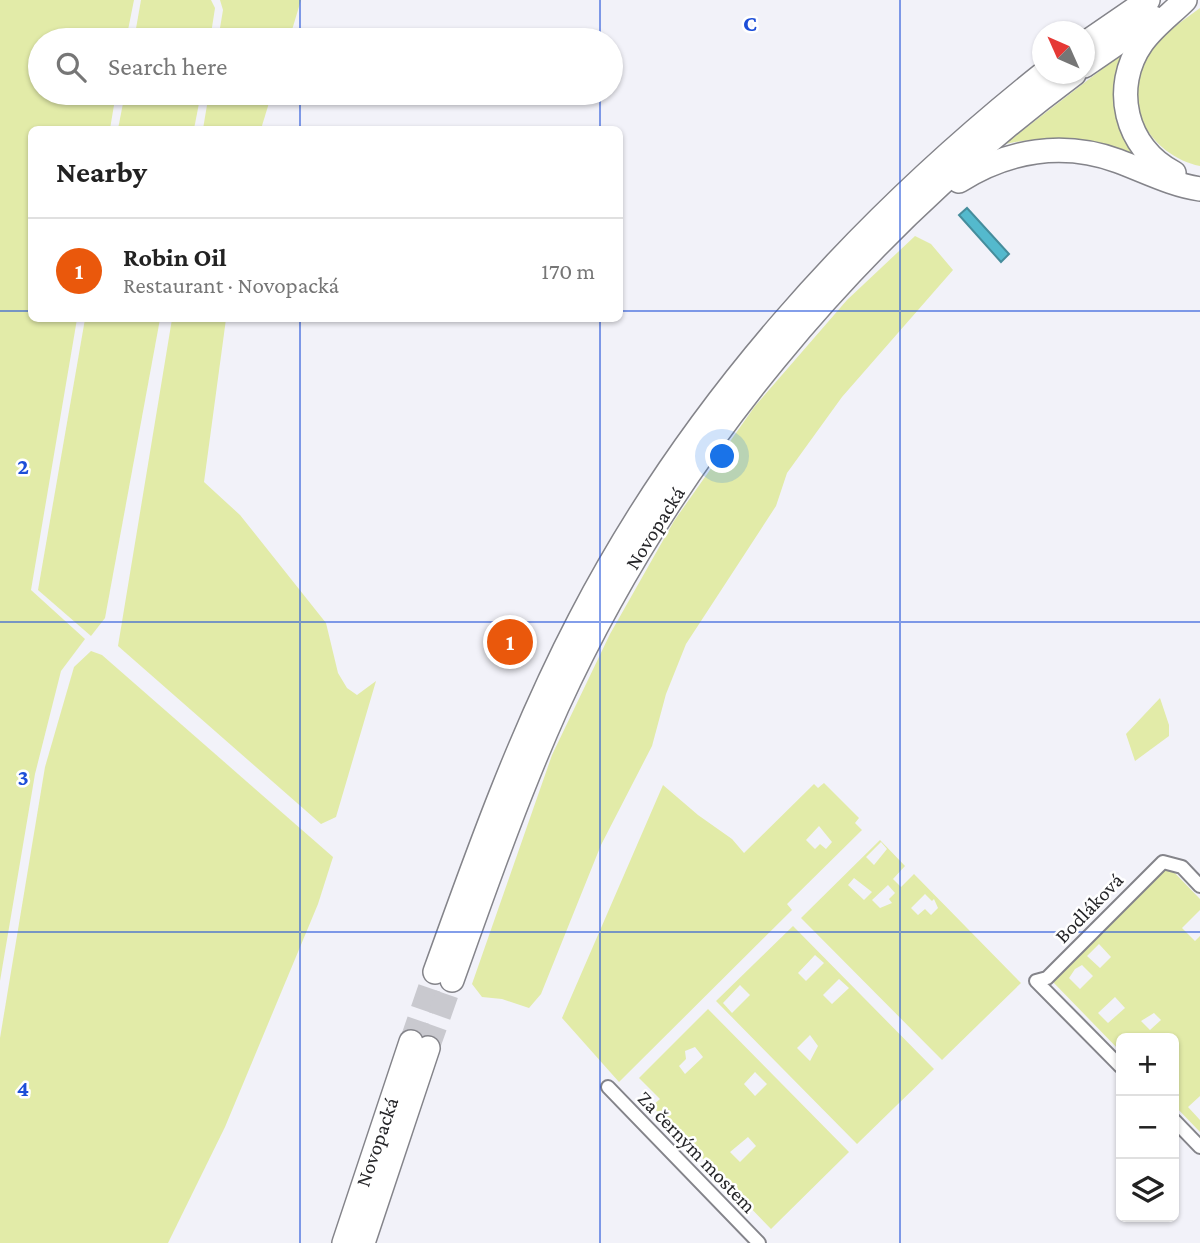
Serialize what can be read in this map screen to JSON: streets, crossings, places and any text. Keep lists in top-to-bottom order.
{
  "streets": {
    "highway": ["Novopacká"],
    "street": ["Bodláková", "Za černým mostem"]
  },
  "north": "top left",
  "page": {
    "search": "Search here",
    "heading": "Nearby",
    "list": [
      {
        "mark": "1",
        "name": "Robin Oil",
        "note": "Restaurant · Novopacká",
        "value": "170 m"
      }
    ],
    "pins": "1",
    "map_buttons": ["+", "−"]
  },
  "grid": {
    "columns": ["C"],
    "rows": ["2", "3", "4"]
  }
}
